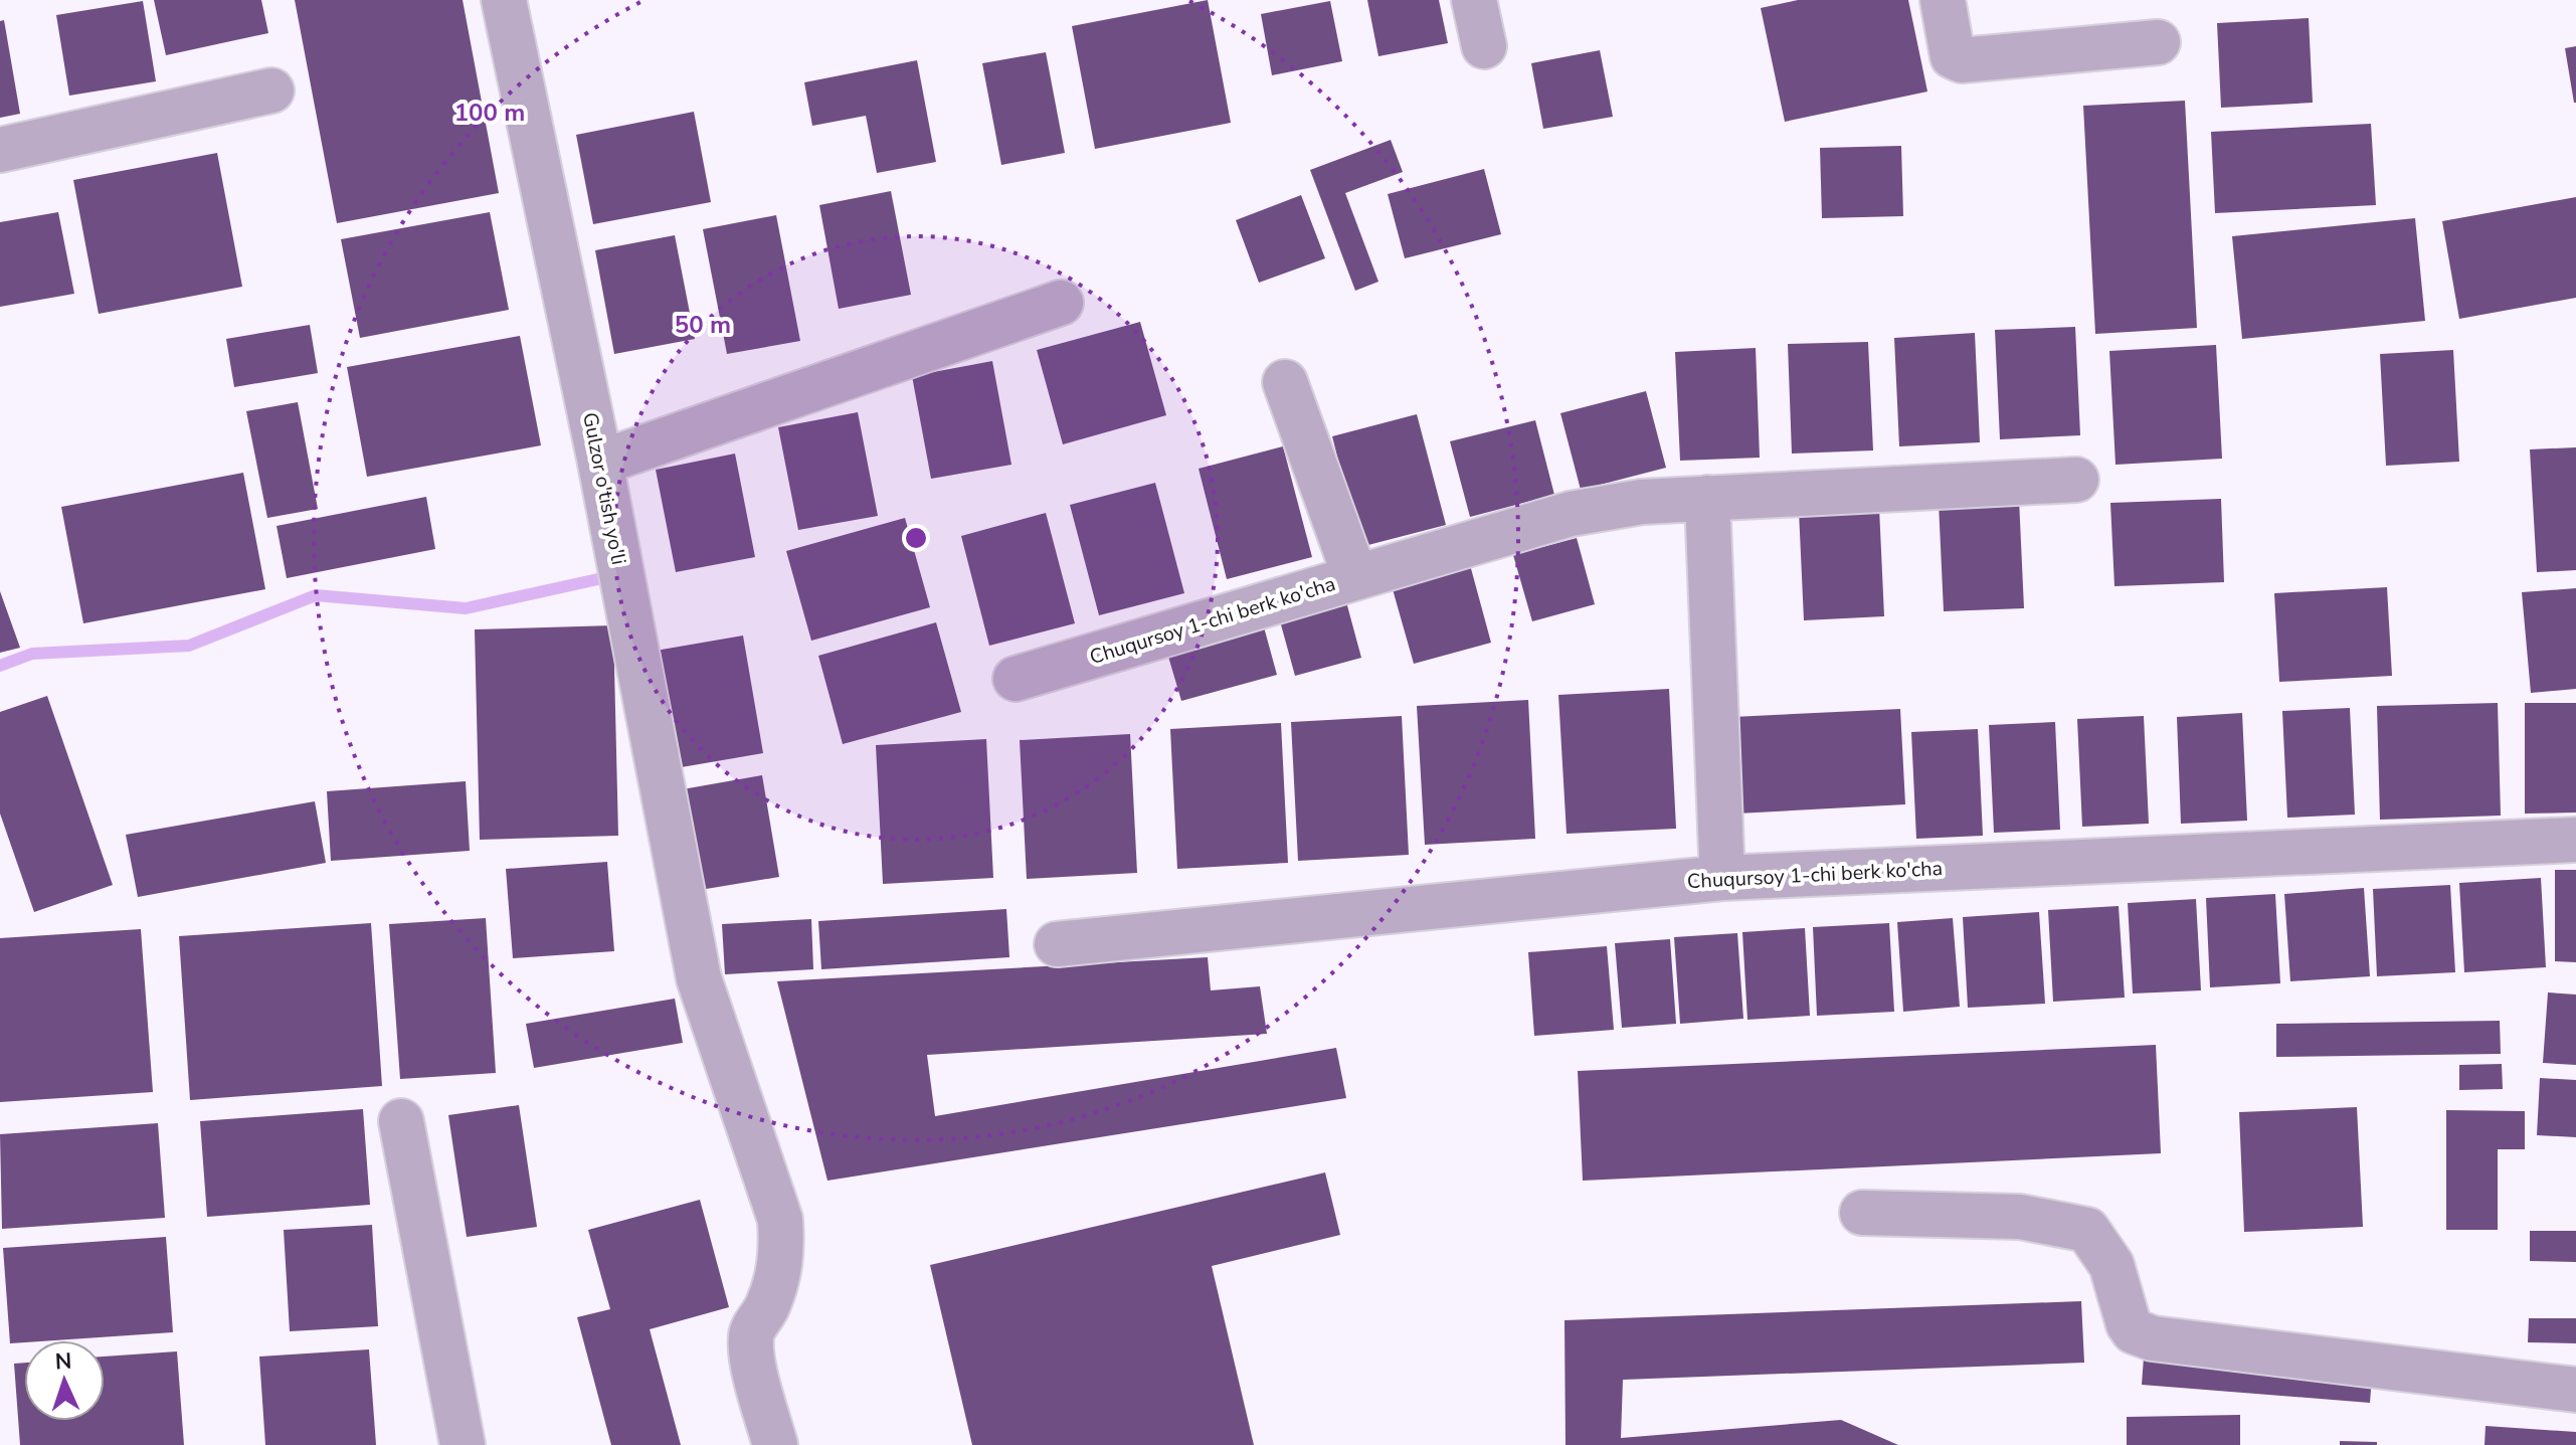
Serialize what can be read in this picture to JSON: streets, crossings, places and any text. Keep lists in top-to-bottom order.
{
  "streets": {
    "street": ["Gulzor o'tish yo'li", "Chuqursoy 1-chi berk ko'cha"]
  },
  "north": "top",
  "rings": ["100 m", "50 m"]
}
